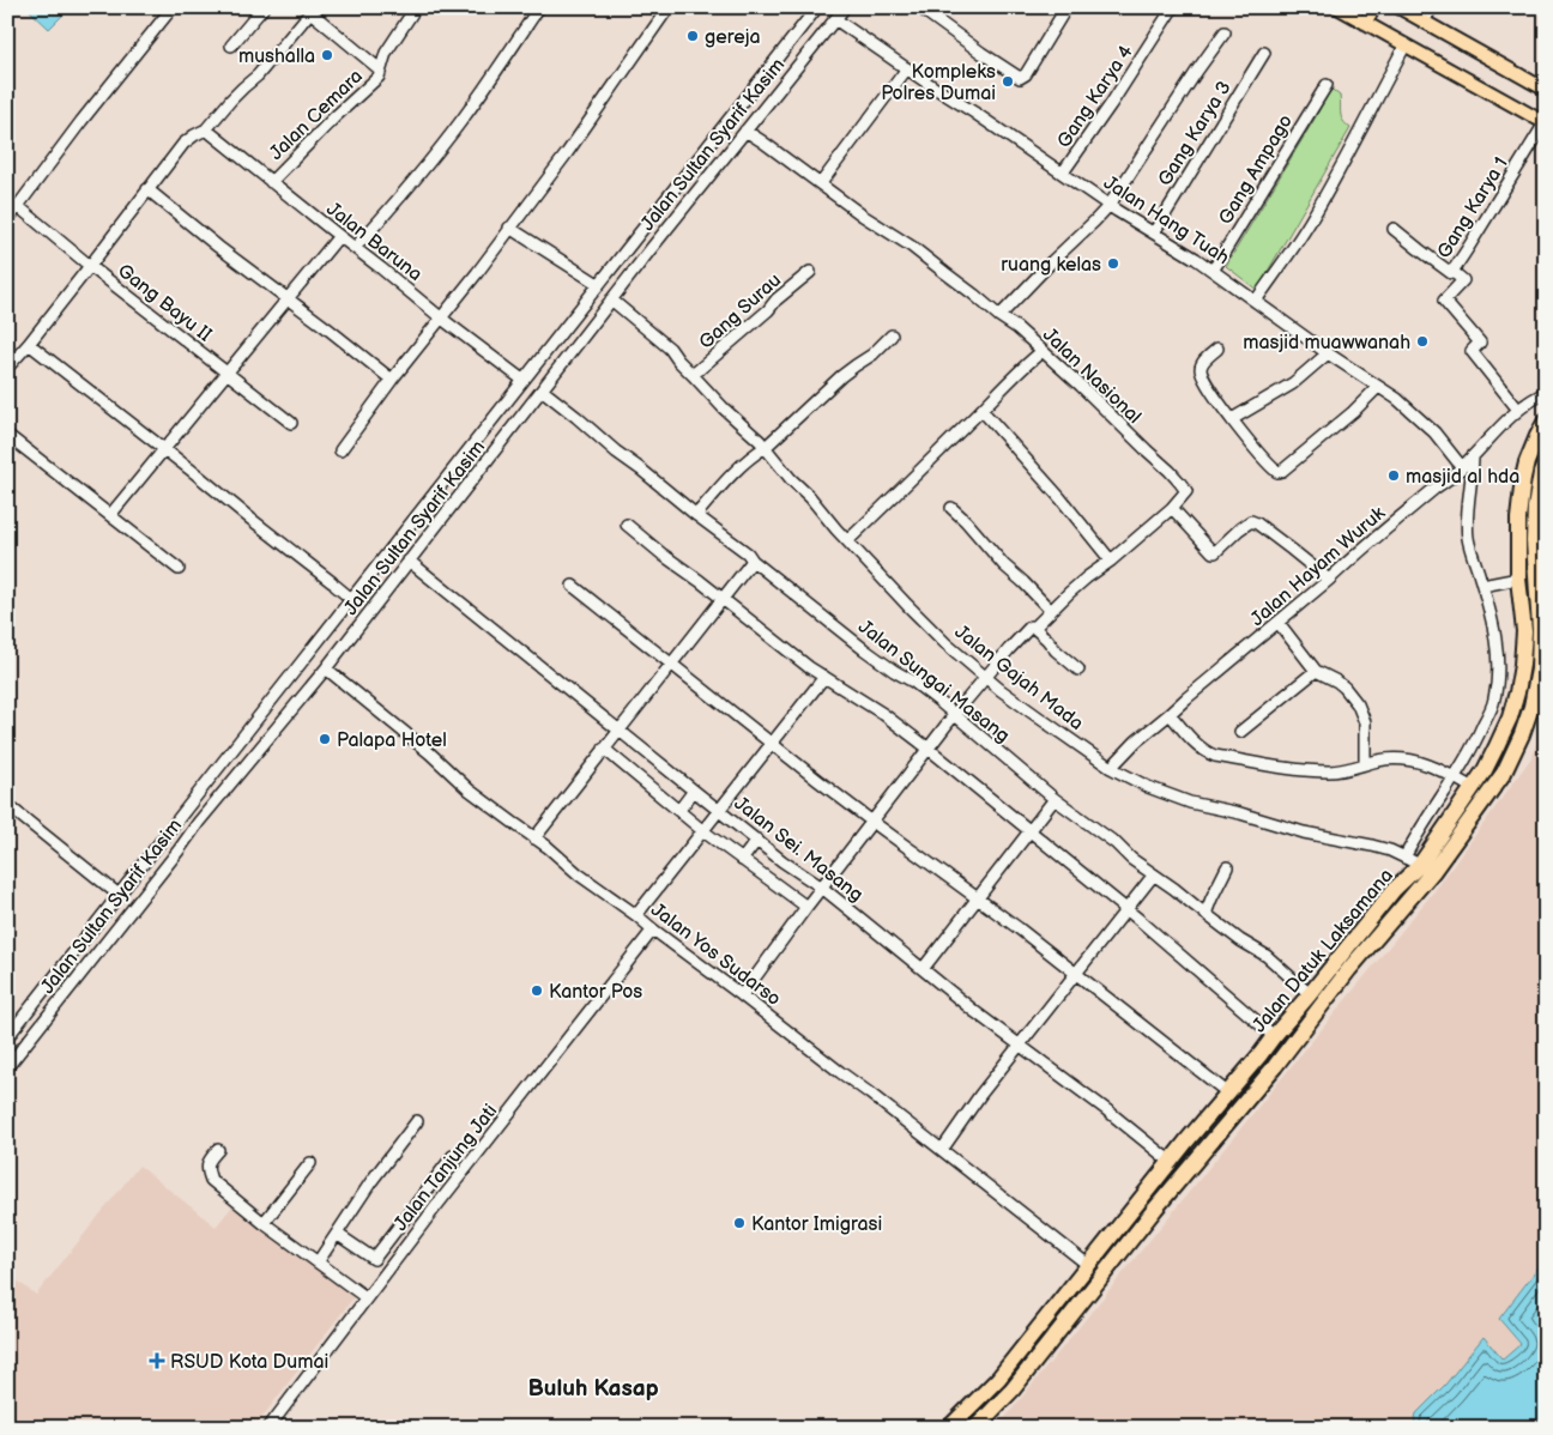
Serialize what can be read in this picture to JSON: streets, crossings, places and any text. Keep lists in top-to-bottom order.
{
  "streets": {
    "highway": ["Jalan Datuk Laksamana"],
    "street": [
      "Gang Karya 4",
      "Jalan Cemara",
      "Gang Karya 3",
      "Jalan Sultan Syarif Kasim",
      "Gang Ampago",
      "Gang Karya 1",
      "Jalan Hang Tuah",
      "Jalan Baruna",
      "Gang Bayu II",
      "Gang Surau",
      "Jalan Nasional",
      "Jalan Hayam Wuruk",
      "Jalan Gajah Mada",
      "Jalan Sungai Masang",
      "Jalan Sei. Masang",
      "Jalan Yos Sudarso",
      "Jalan Tanjung Jati"
    ]
  },
  "crossings": [
    ["Gang Karya 4", "Jalan Hang Tuah"],
    ["Jalan Cemara", "Jalan Baruna"],
    ["Gang Karya 3", "Jalan Hang Tuah"],
    ["Jalan Sultan Syarif Kasim", "Jalan Hang Tuah"],
    ["Jalan Sultan Syarif Kasim", "Jalan Baruna"],
    ["Jalan Sultan Syarif Kasim", "Jalan Nasional"],
    ["Jalan Sultan Syarif Kasim", "Jalan Gajah Mada"],
    ["Jalan Sultan Syarif Kasim", "Jalan Sungai Masang"],
    ["Jalan Sultan Syarif Kasim", "Jalan Sei. Masang"],
    ["Jalan Sultan Syarif Kasim", "Jalan Yos Sudarso"],
    ["Gang Ampago", "Jalan Hang Tuah"],
    ["Gang Karya 1", "Jalan Hayam Wuruk"],
    ["Jalan Hang Tuah", "Jalan Hayam Wuruk"],
    ["Gang Surau", "Jalan Gajah Mada"],
    ["Jalan Nasional", "Jalan Gajah Mada"],
    ["Jalan Nasional", "Jalan Sungai Masang"],
    ["Jalan Nasional", "Jalan Sei. Masang"],
    ["Jalan Nasional", "Jalan Yos Sudarso"],
    ["Jalan Hayam Wuruk", "Jalan Gajah Mada"],
    ["Jalan Gajah Mada", "Jalan Datuk Laksamana"],
    ["Jalan Sungai Masang", "Jalan Datuk Laksamana"],
    ["Jalan Sei. Masang", "Jalan Datuk Laksamana"],
    ["Jalan Datuk Laksamana", "Jalan Yos Sudarso"],
    ["Jalan Yos Sudarso", "Jalan Tanjung Jati"]
  ],
  "districts": ["Buluh Kasap"],
  "places": {
    "other": [
      "gereja",
      "mushalla",
      "Kompleks Polres Dumai",
      "ruang kelas",
      "masjid muawwanah",
      "masjid al hda",
      "Palapa Hotel",
      "Kantor Pos",
      "Kantor Imigrasi"
    ],
    "health": ["RSUD Kota Dumai"]
  }
}
